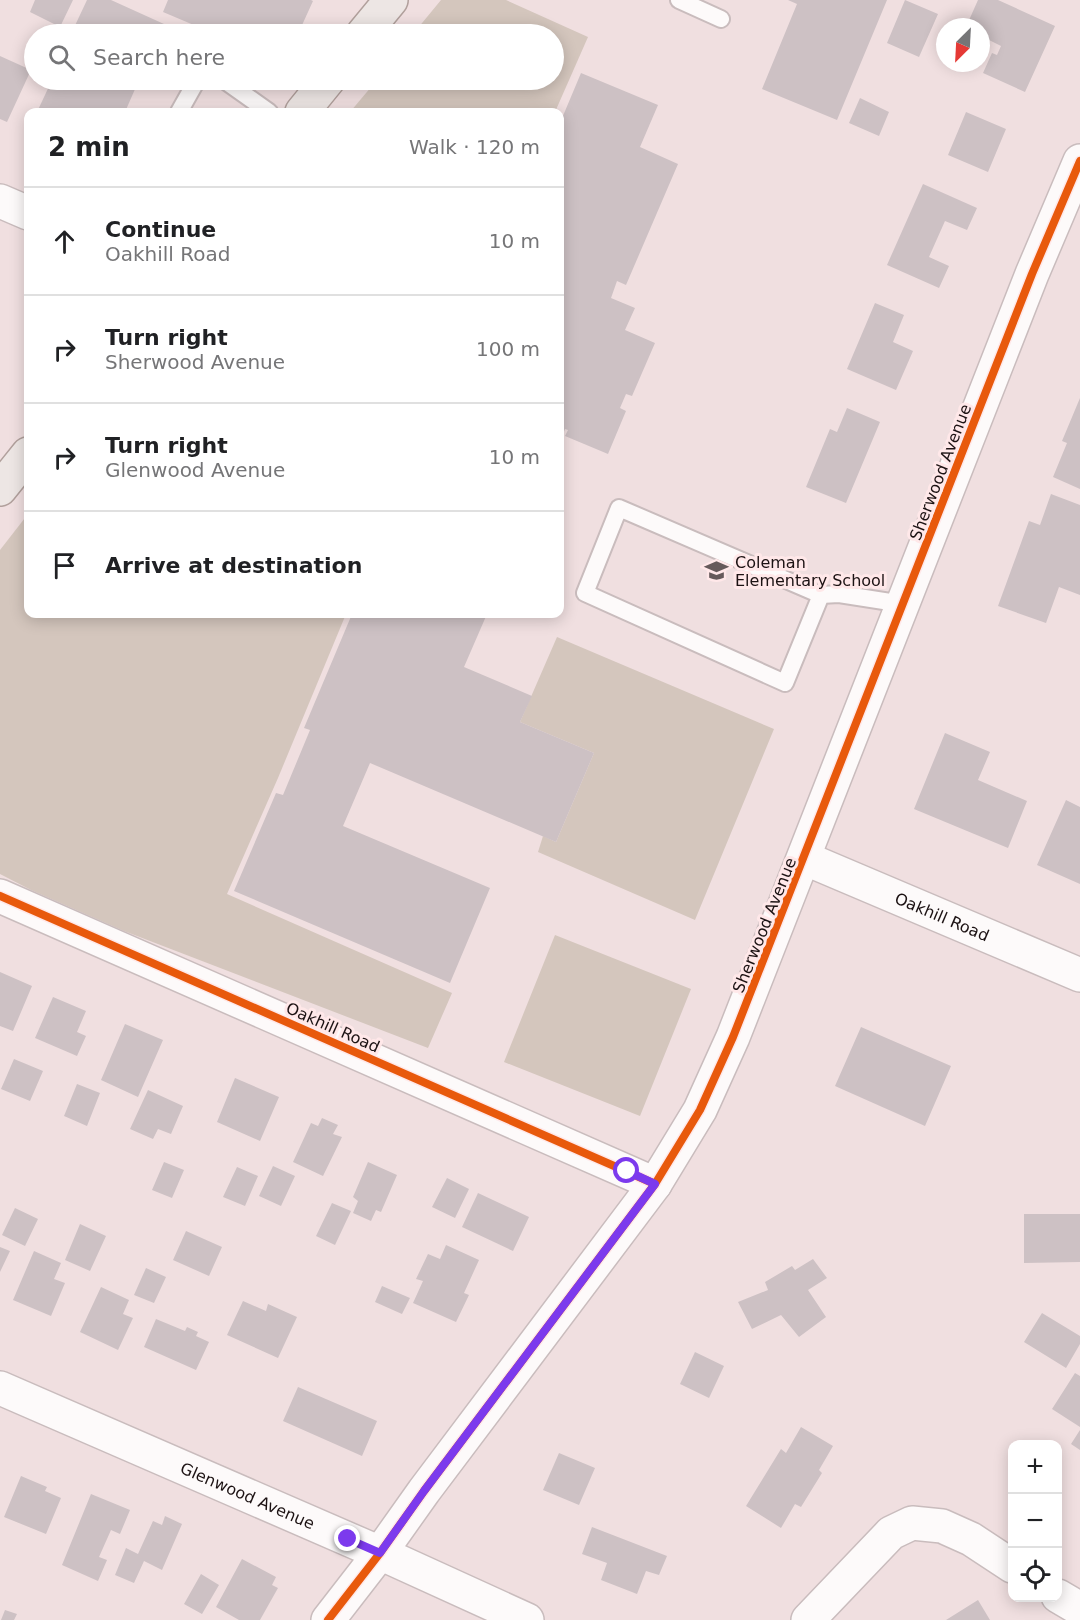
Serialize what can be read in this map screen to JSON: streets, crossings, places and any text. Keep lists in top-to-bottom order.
{
  "streets": {
    "street": ["Sherwood Avenue", "Oakhill Road", "Glenwood Avenue"]
  },
  "crossings": [
    ["Sherwood Avenue", "Oakhill Road"],
    ["Sherwood Avenue", "Glenwood Avenue"]
  ],
  "places": {
    "school or university": ["Coleman Elementary School"]
  },
  "north": "bottom left",
  "page": {
    "search": "Search here",
    "heading": ["2 min", "Walk · 120 m"],
    "list": [
      ["Continue", "Oakhill Road", "10 m"],
      ["Turn right", "Sherwood Avenue", "100 m"],
      ["Turn right", "Glenwood Avenue", "10 m"],
      "Arrive at destination"
    ],
    "map_buttons": ["+", "−"]
  }
}
